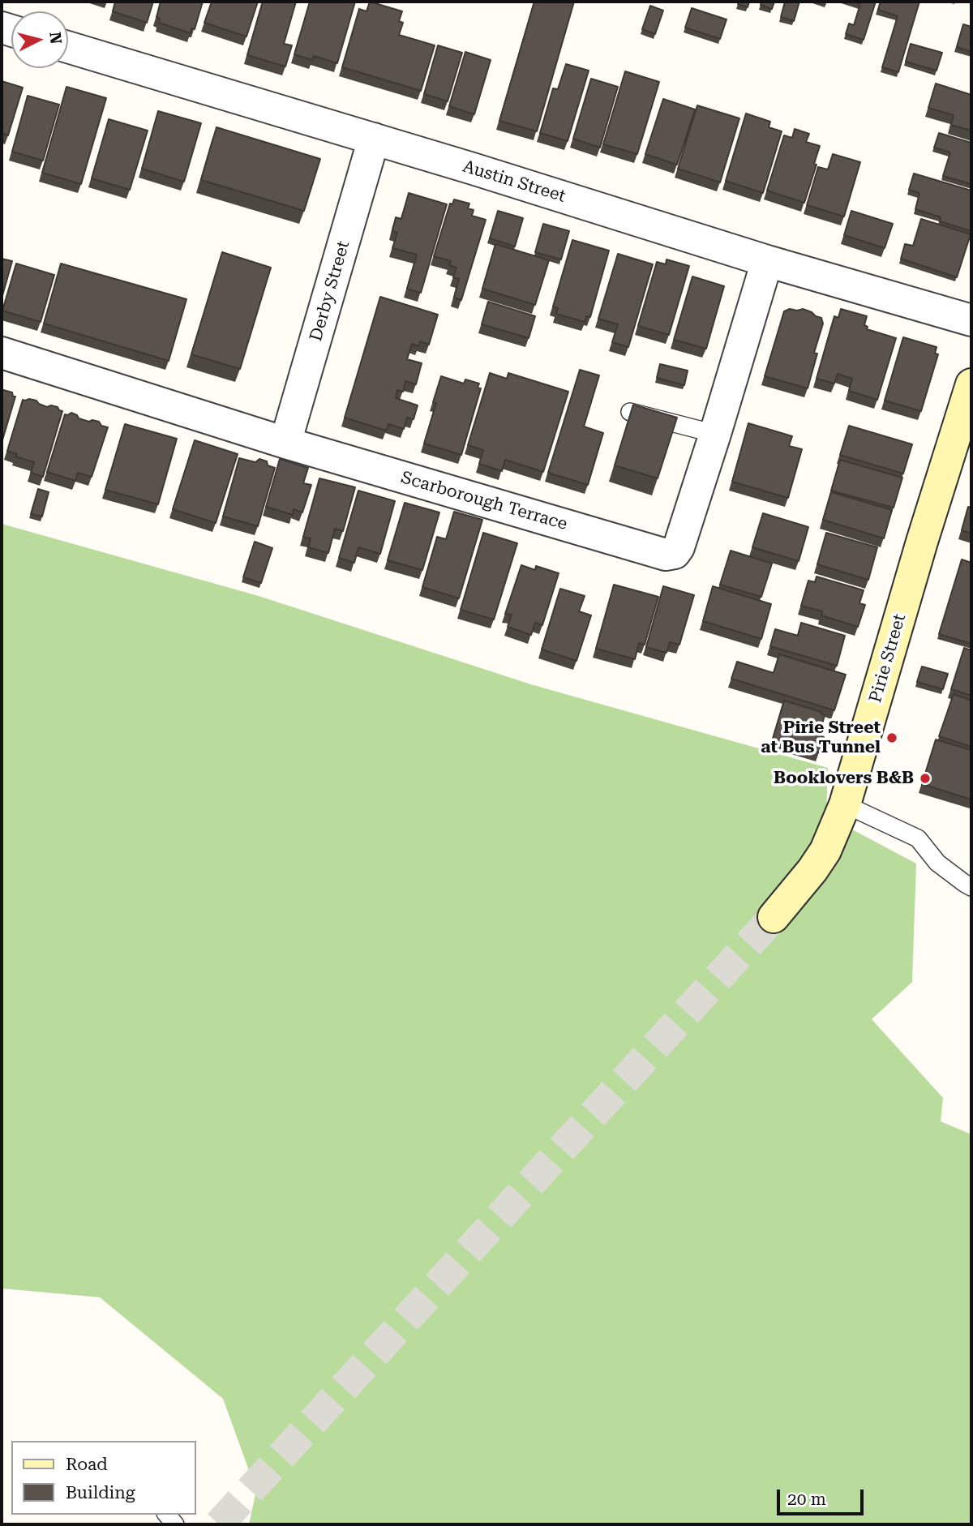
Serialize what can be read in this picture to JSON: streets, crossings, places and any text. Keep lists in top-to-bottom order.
{
  "streets": {
    "street": [
      "Austin Street",
      "Derby Street",
      "Scarborough Terrace",
      "Pirie Street"
    ]
  },
  "crossings": [
    ["Austin Street", "Derby Street"],
    ["Austin Street", "Scarborough Terrace"],
    ["Derby Street", "Scarborough Terrace"]
  ],
  "places": ["Pirie Street at Bus Tunnel", "Booklovers B&B"],
  "legend": ["Road", "Building"],
  "scale_bar": "20 m",
  "north": "right"
}
